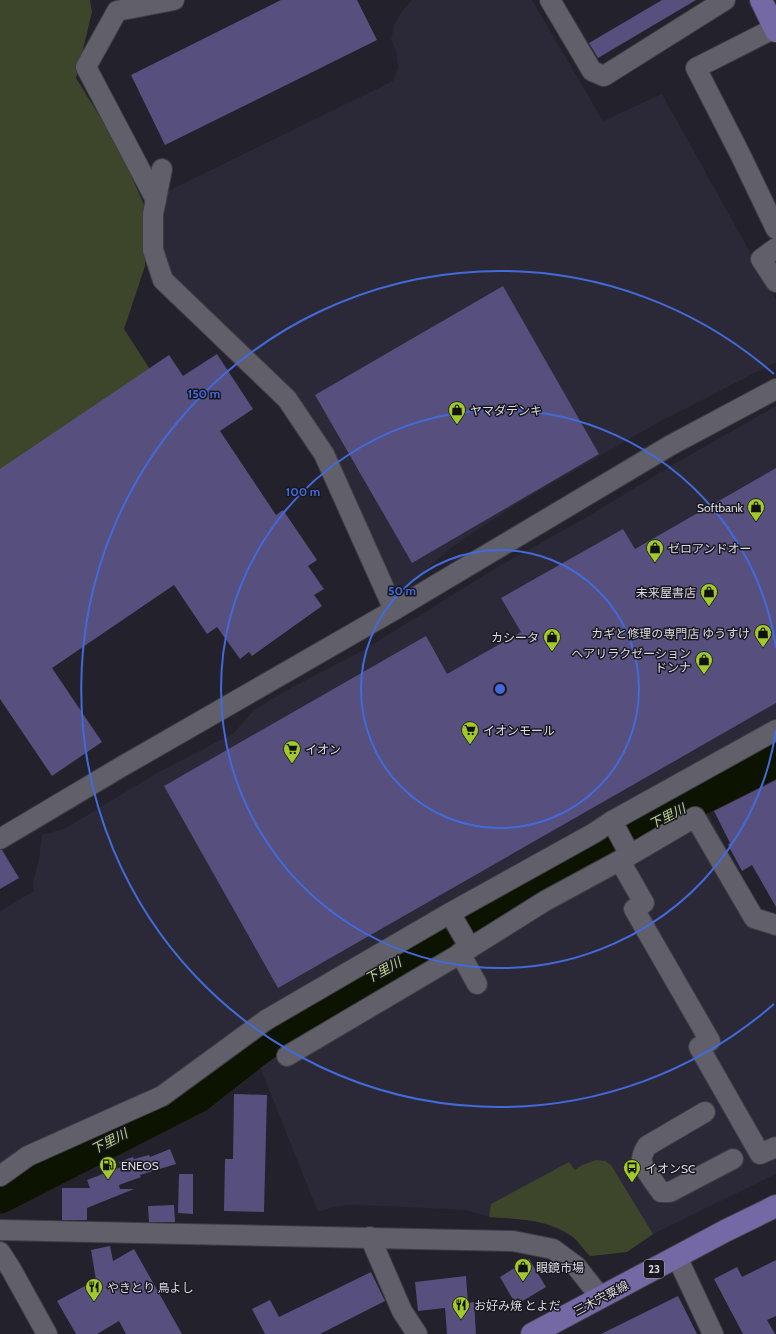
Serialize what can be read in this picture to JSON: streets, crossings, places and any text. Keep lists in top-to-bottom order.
{
  "streets": {
    "main road": ["23", "三木宍粟線"]
  },
  "water": ["下里川"],
  "places": {
    "shop": [
      "ヤマダデンキ",
      "Softbank",
      "ゼロアンドオー",
      "未来屋書店",
      "カギと修理の専門店 ゆうすけ",
      "カシータ",
      "ヘアリラクゼーション ドンナ",
      "眼鏡市場"
    ],
    "supermarket": ["イオンモール", "イオン"],
    "fuel station": ["ENEOS"],
    "bus stop": ["イオンSC"],
    "restaurant": ["やきとり 鳥よし", "お好み焼 とよだ"]
  },
  "rings": ["150 m", "100 m", "50 m"]
}
